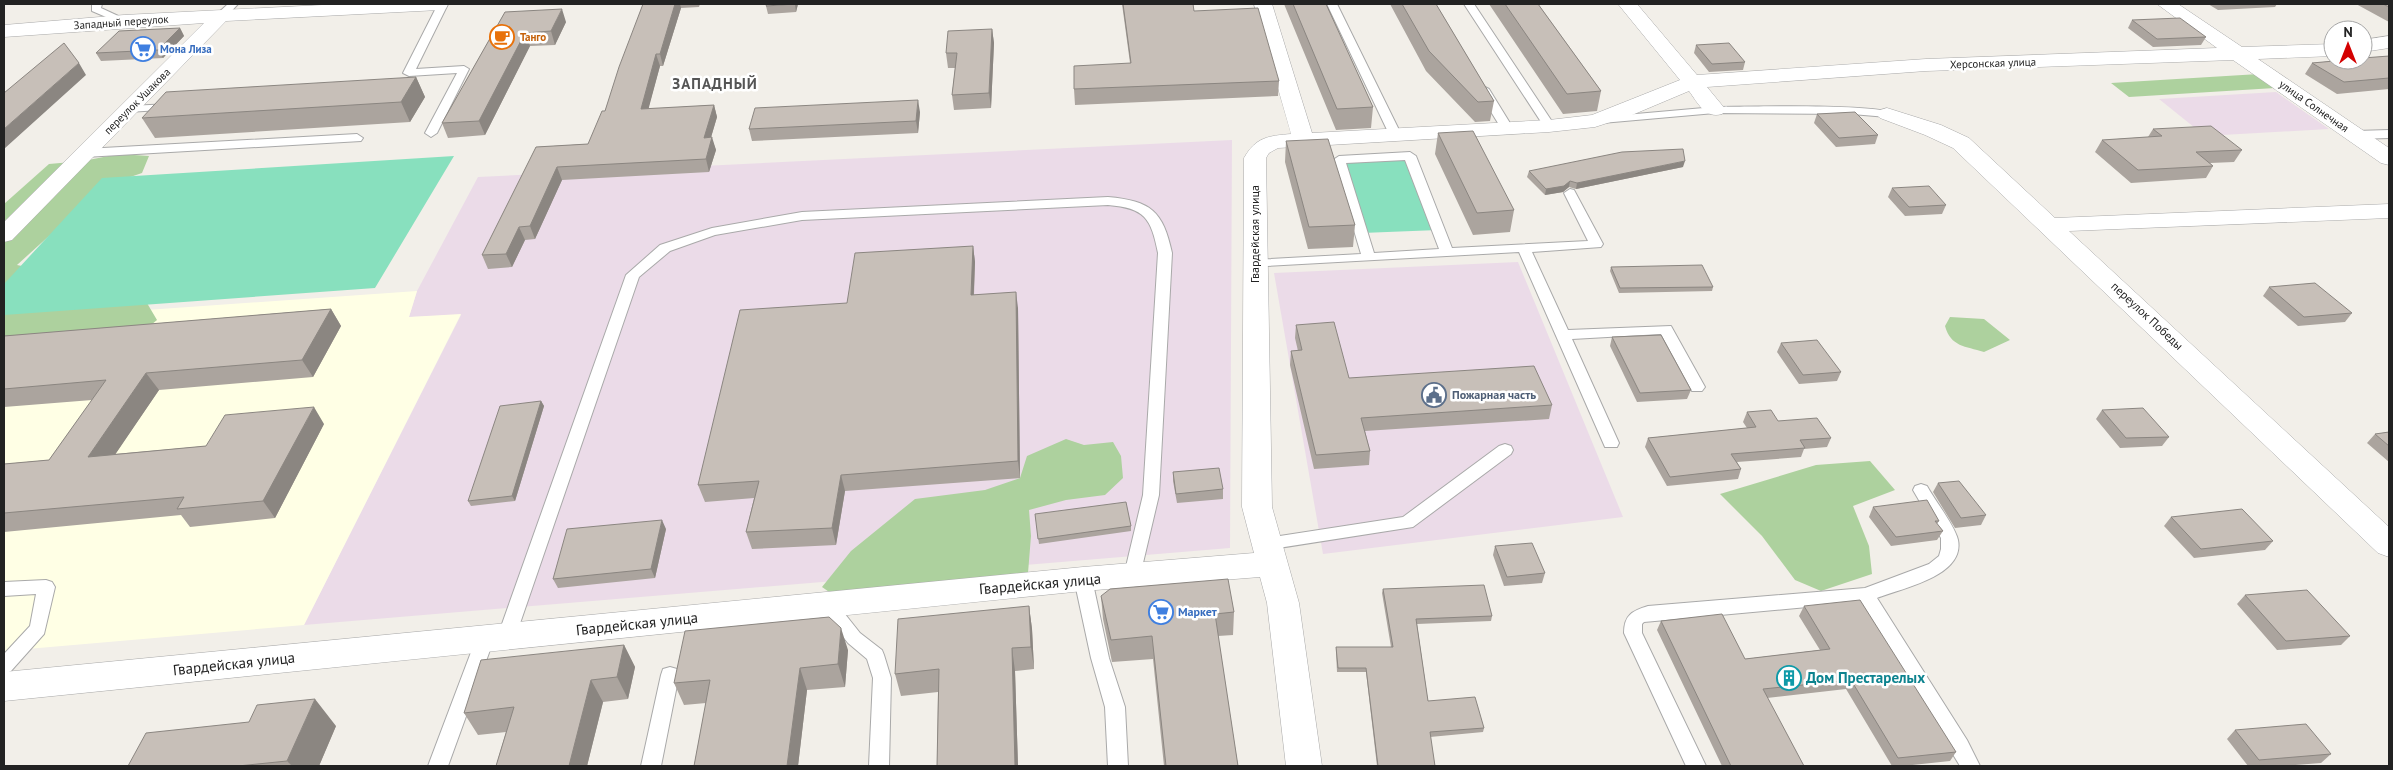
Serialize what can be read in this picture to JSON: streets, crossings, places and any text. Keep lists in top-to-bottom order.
{
  "streets": {
    "street": [
      "Западный переулок",
      "Херсонская улица",
      "переулок Ушакова",
      "улица Солнечная",
      "Гвардейская улица",
      "переулок Победы"
    ]
  },
  "crossings": [
    ["Западный переулок", "переулок Ушакова"],
    ["Херсонская улица", "улица Солнечная"],
    ["Херсонская улица", "Гвардейская улица"]
  ],
  "districts": ["ЗАПАДНЫЙ"],
  "places": {
    "cafe": ["Танго"],
    "supermarket": ["Мона Лиза", "Маркет"],
    "public building": ["Пожарная часть"],
    "building": ["Дом Престарелых"]
  },
  "north": "top"
}
